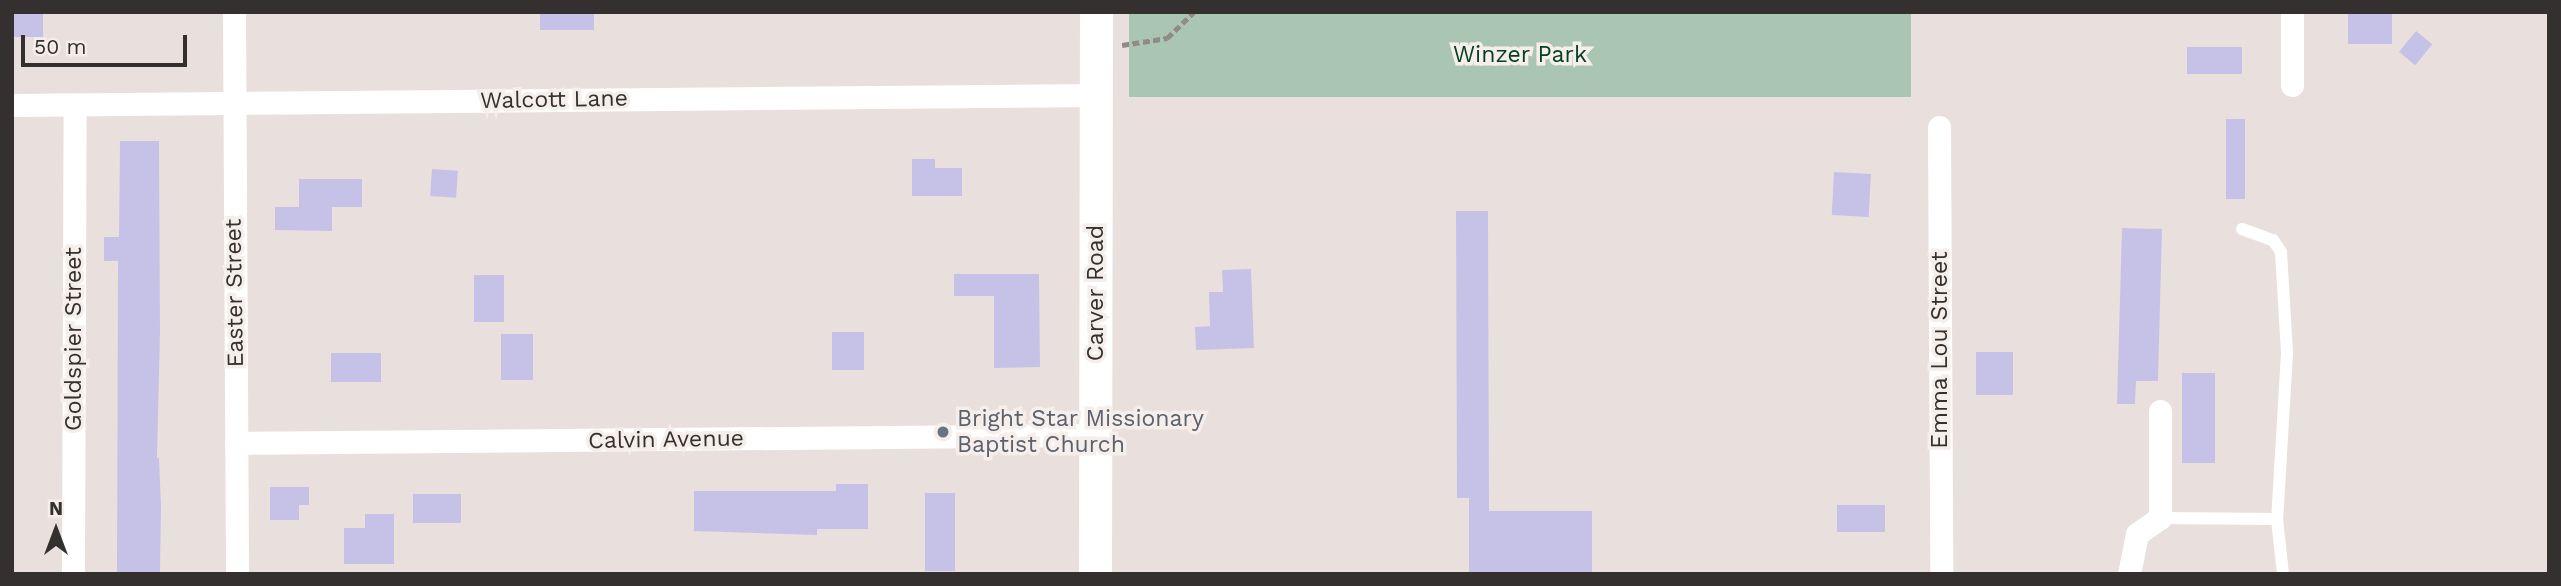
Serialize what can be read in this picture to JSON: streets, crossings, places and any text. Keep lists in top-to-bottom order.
{
  "streets": {
    "street": [
      "Walcott Lane",
      "Easter Street",
      "Carver Road",
      "Goldspier Street",
      "Emma Lou Street",
      "Calvin Avenue"
    ]
  },
  "crossings": [
    ["Walcott Lane", "Easter Street"],
    ["Walcott Lane", "Carver Road"],
    ["Walcott Lane", "Goldspier Street"],
    ["Easter Street", "Calvin Avenue"],
    ["Carver Road", "Calvin Avenue"]
  ],
  "parks": ["Winzer Park"],
  "places": ["Bright Star Missionary Baptist Church"],
  "scale_bar": "50 m",
  "north": "top"
}
